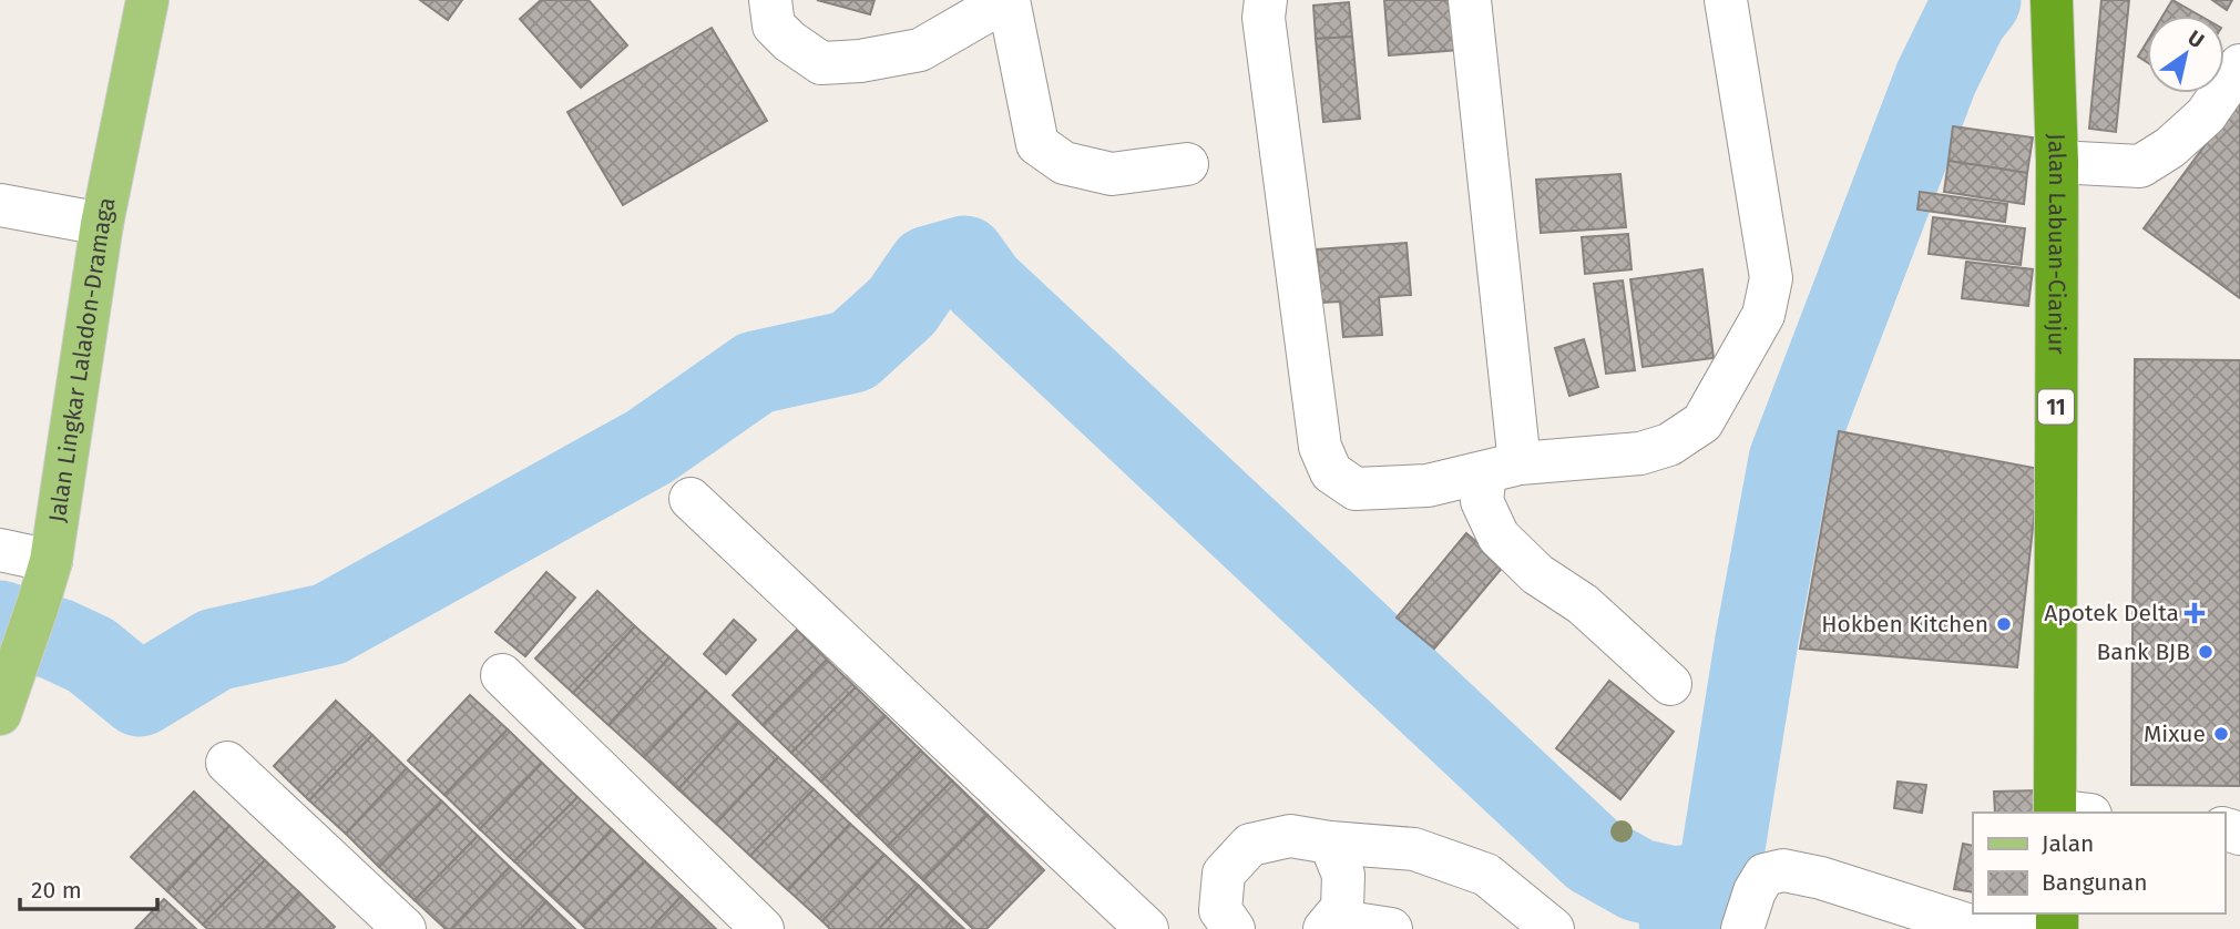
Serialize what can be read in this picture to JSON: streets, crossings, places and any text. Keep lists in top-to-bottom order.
{
  "streets": {
    "highway": ["Jalan Labuan-Cianjur", "11"],
    "main road": ["Jalan Lingkar Laladon-Dramaga"]
  },
  "places": {
    "health": ["Apotek Delta"],
    "other": ["Hokben Kitchen", "Bank BJB", "Mixue"]
  },
  "legend": ["Jalan", "Bangunan"],
  "scale_bar": "20 m",
  "north": "top right"
}
